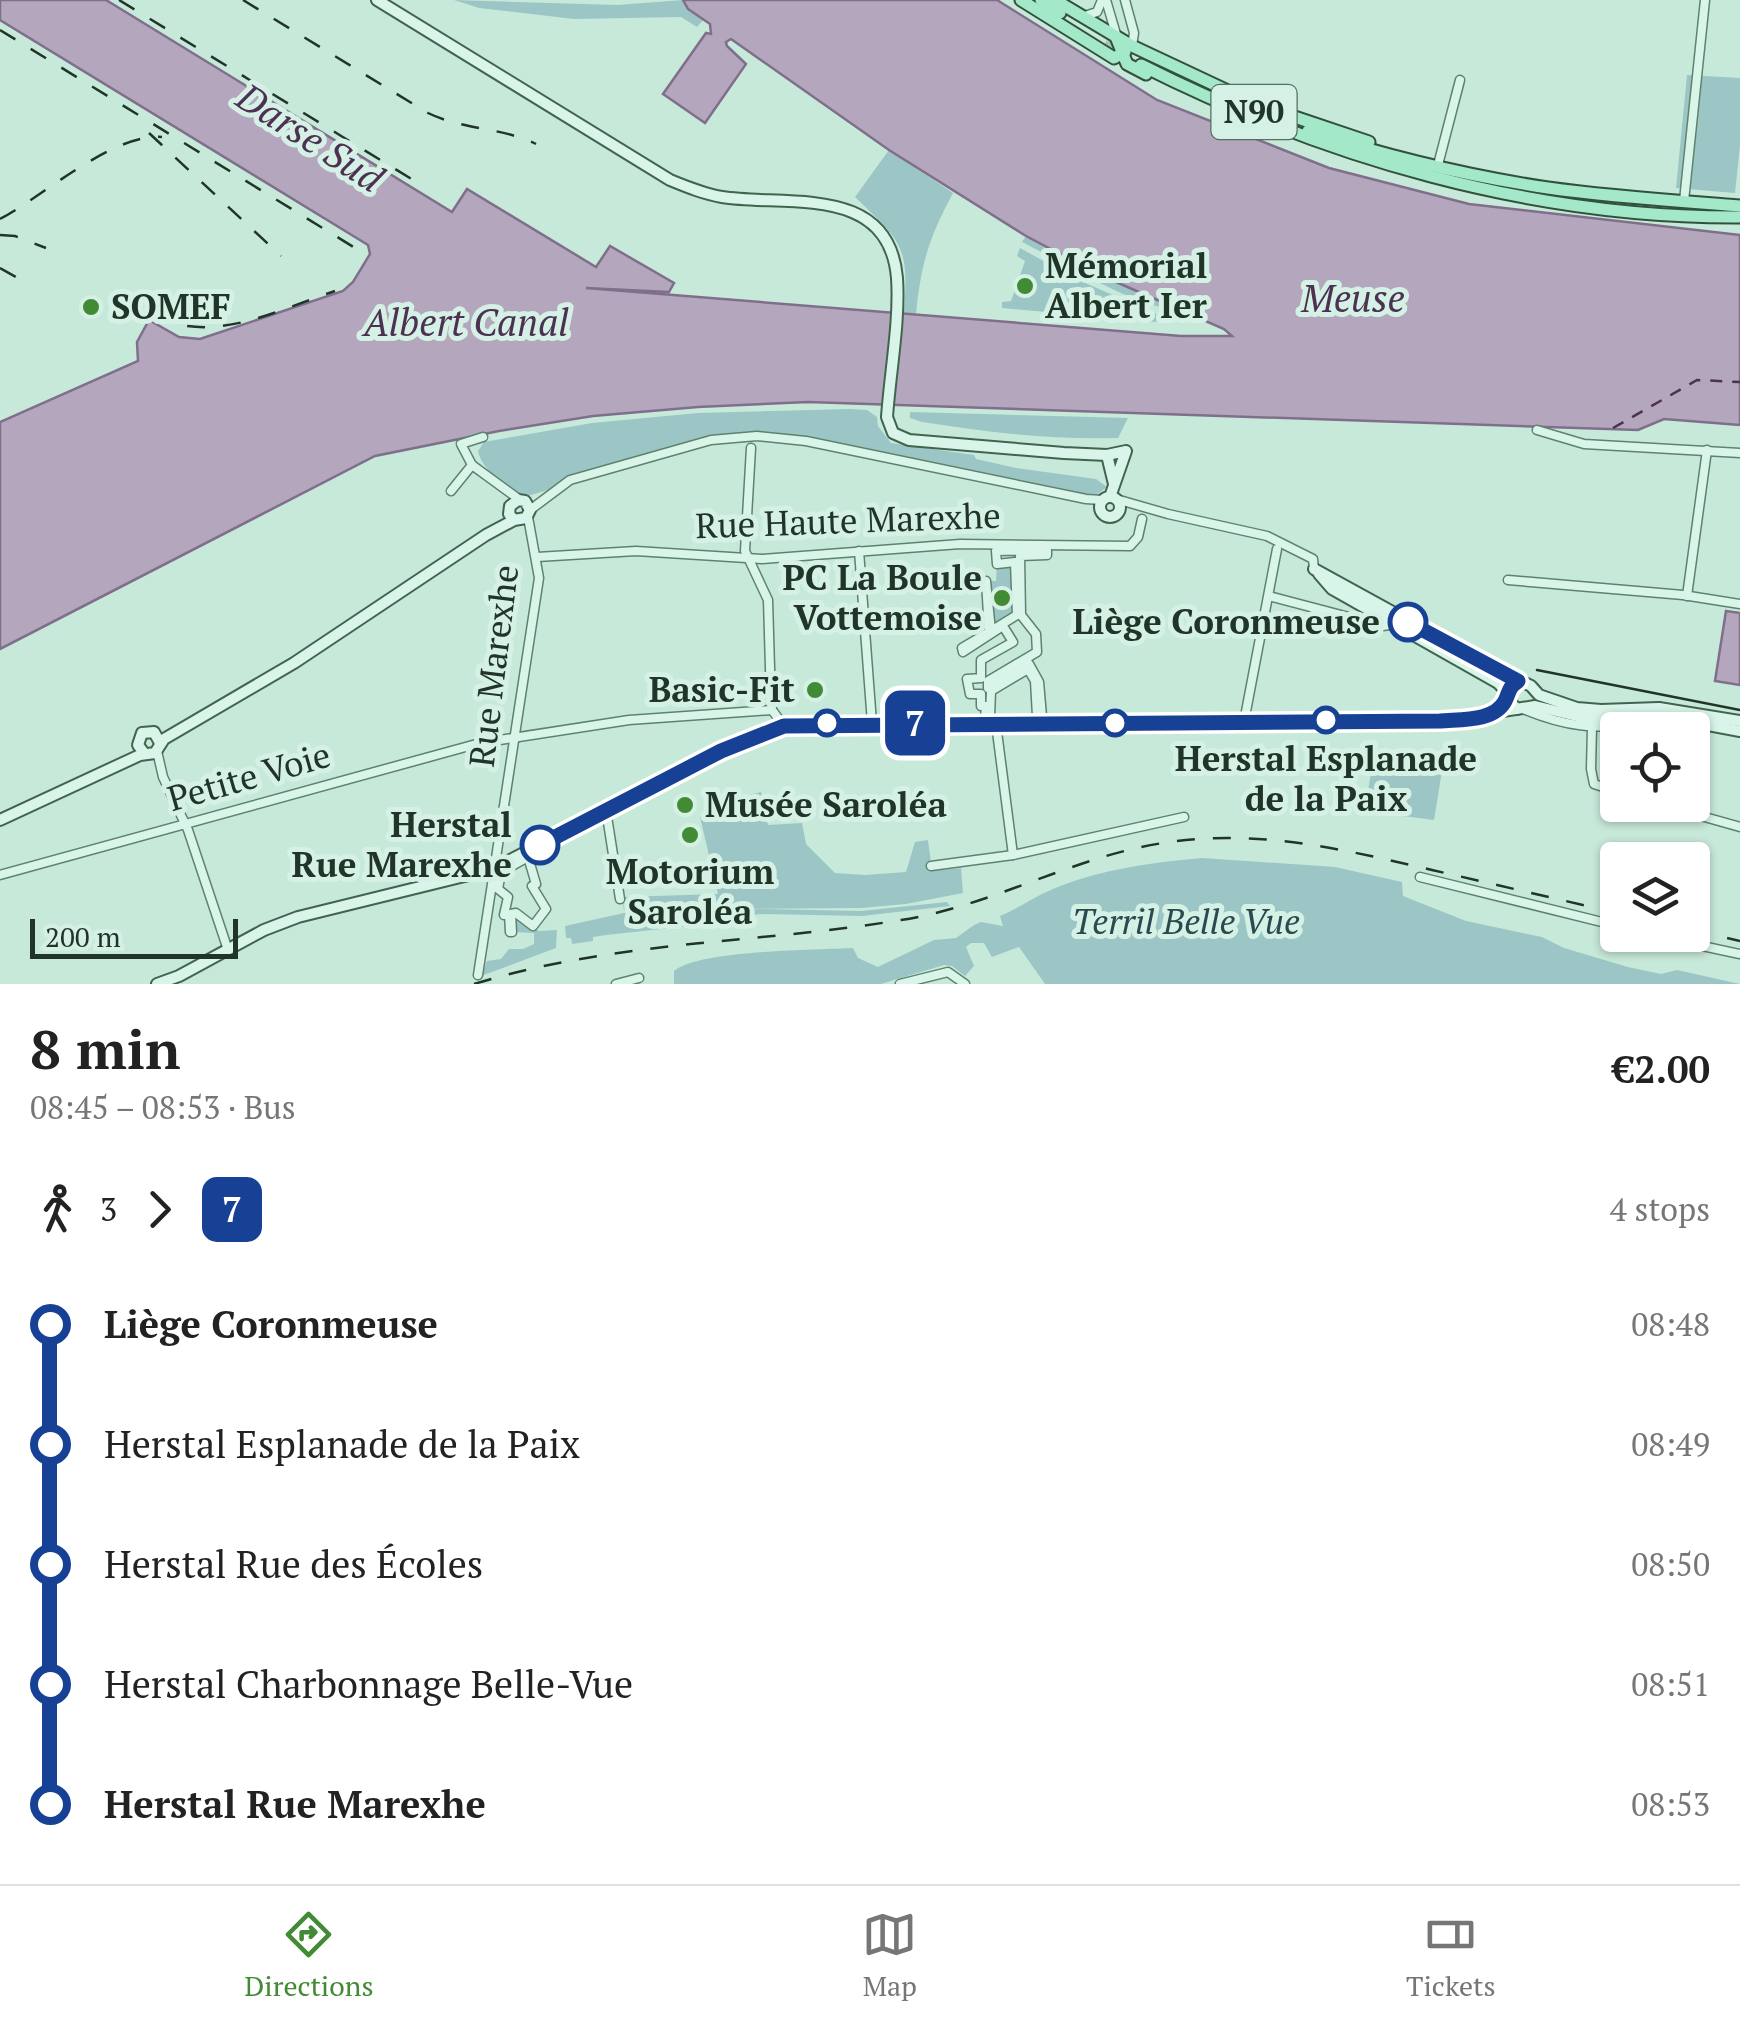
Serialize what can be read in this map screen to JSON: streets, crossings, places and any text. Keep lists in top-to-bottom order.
{
  "streets": {
    "main road": ["N90"],
    "street": ["Rue Haute Marexhe", "Rue Marexhe", "Petite Voie"]
  },
  "crossings": [
    ["Rue Haute Marexhe", "Rue Marexhe"],
    ["Rue Marexhe", "Petite Voie"]
  ],
  "water": ["Darse Sud", "Meuse", "Albert Canal"],
  "parks": ["Terril Belle Vue"],
  "places": [
    "Mémorial Albert Ier",
    "SOMEF",
    "PC La Boule Vottemoise",
    "Liège Coronmeuse",
    "Basic-Fit",
    "Herstal Esplanade de la Paix",
    "Musée Saroléa",
    "Motorium Saroléa",
    "Herstal Rue Marexhe"
  ],
  "lines": ["bus line 7"],
  "scale_bar": "200 m",
  "page": {
    "on_map": "7",
    "scale": "200 m",
    "heading": ["8 min", "08:45 – 08:53 · Bus", "€2.00"],
    "legs": ["3", "7", "4 stops"],
    "list": [
      {
        "name": "Liège Coronmeuse",
        "value": "08:48"
      },
      {
        "name": "Herstal Esplanade de la Paix",
        "value": "08:49"
      },
      {
        "name": "Herstal Rue des Écoles",
        "value": "08:50"
      },
      {
        "name": "Herstal Charbonnage Belle-Vue",
        "value": "08:51"
      },
      {
        "name": "Herstal Rue Marexhe",
        "value": "08:53"
      }
    ],
    "tabs": ["Directions", "Map", "Tickets"]
  }
}
